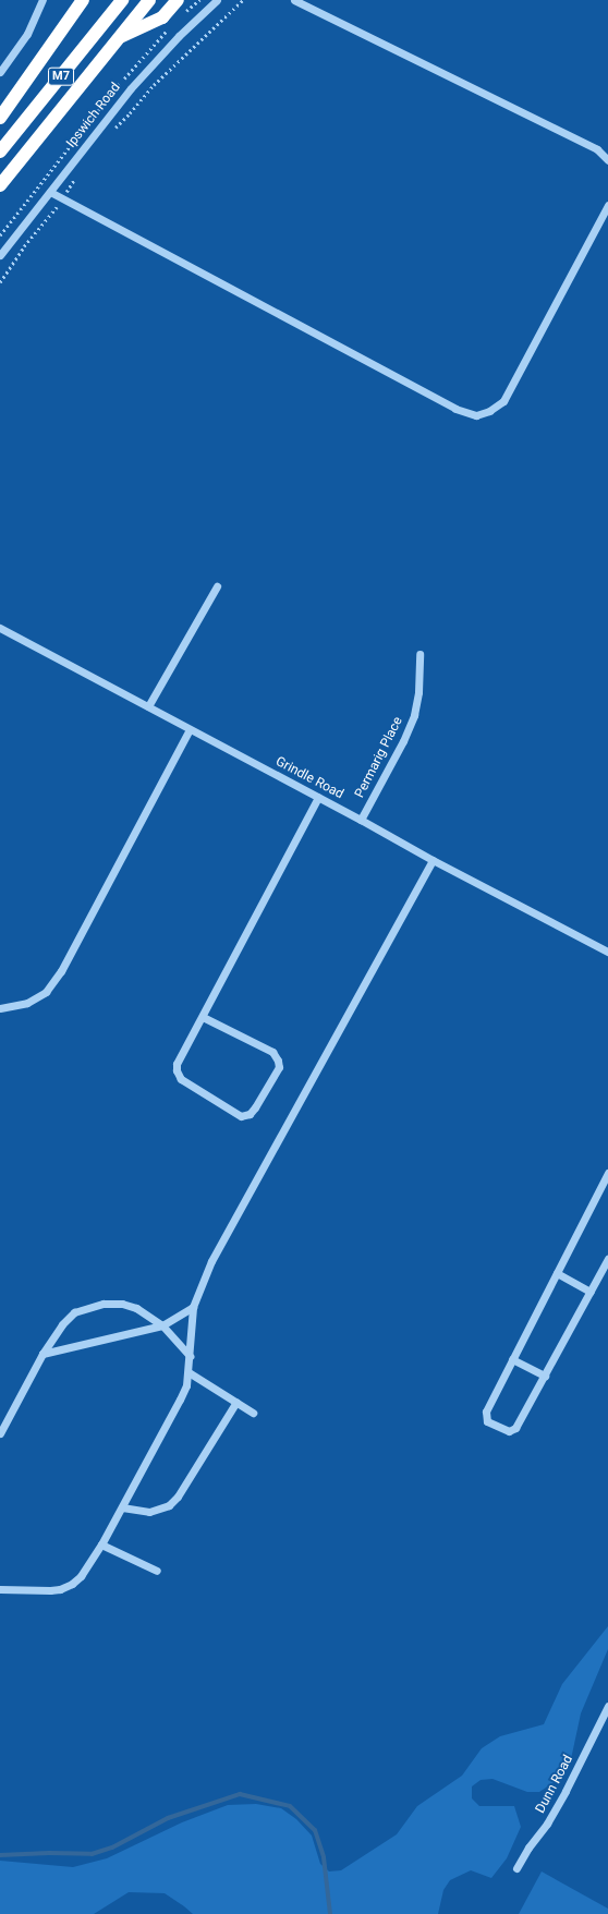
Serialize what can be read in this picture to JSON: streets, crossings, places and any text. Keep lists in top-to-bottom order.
{
  "streets": {
    "highway": ["M7"],
    "street": [
      "Ipswich Road",
      "Permarig Place",
      "Grindle Road",
      "Dunn Road"
    ]
  },
  "crossings": [
    ["Permarig Place", "Grindle Road"]
  ]
}
